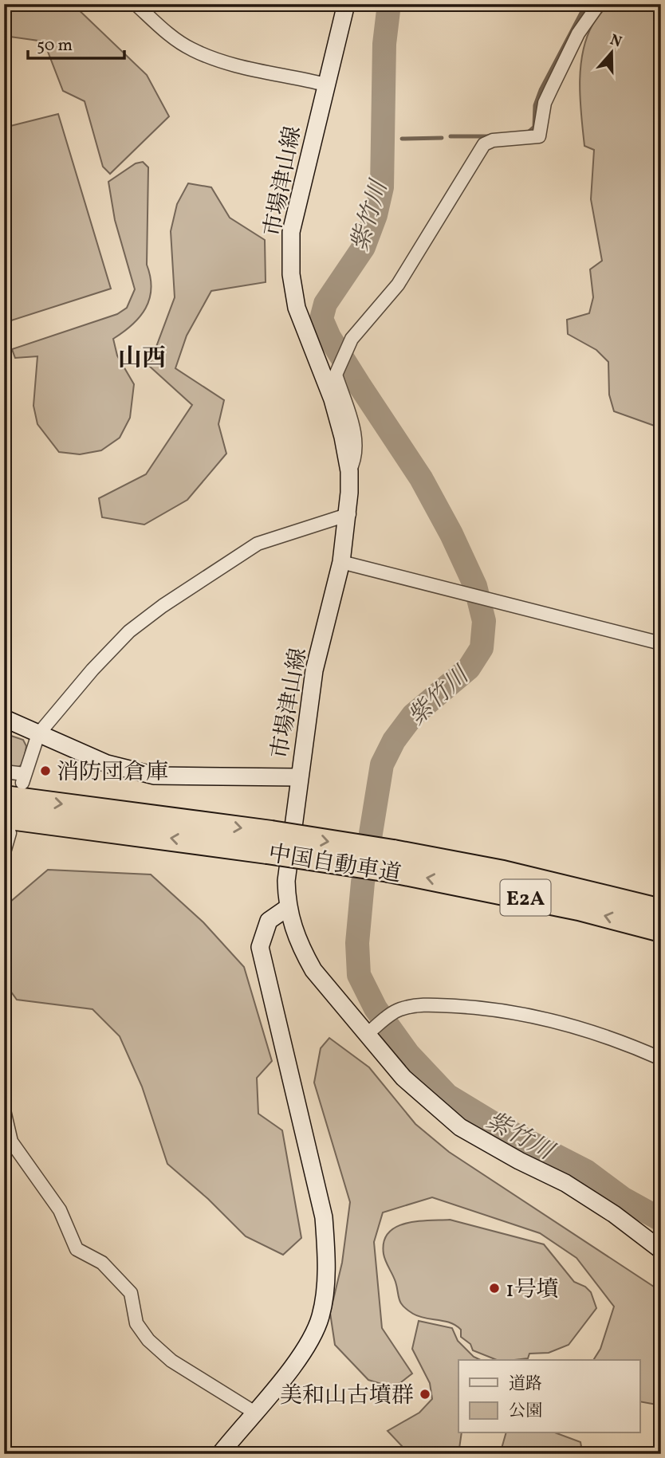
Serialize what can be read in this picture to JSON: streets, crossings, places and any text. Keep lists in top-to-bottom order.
{
  "streets": {
    "highway": ["中国自動車道", "E2A"],
    "main road": ["市場津山線"]
  },
  "districts": ["山西"],
  "water": ["紫竹川"],
  "places": ["消防団倉庫", "1号墳", "美和山古墳群"],
  "legend": ["道路", "公園"],
  "scale_bar": "50 m",
  "north": "top"
}
